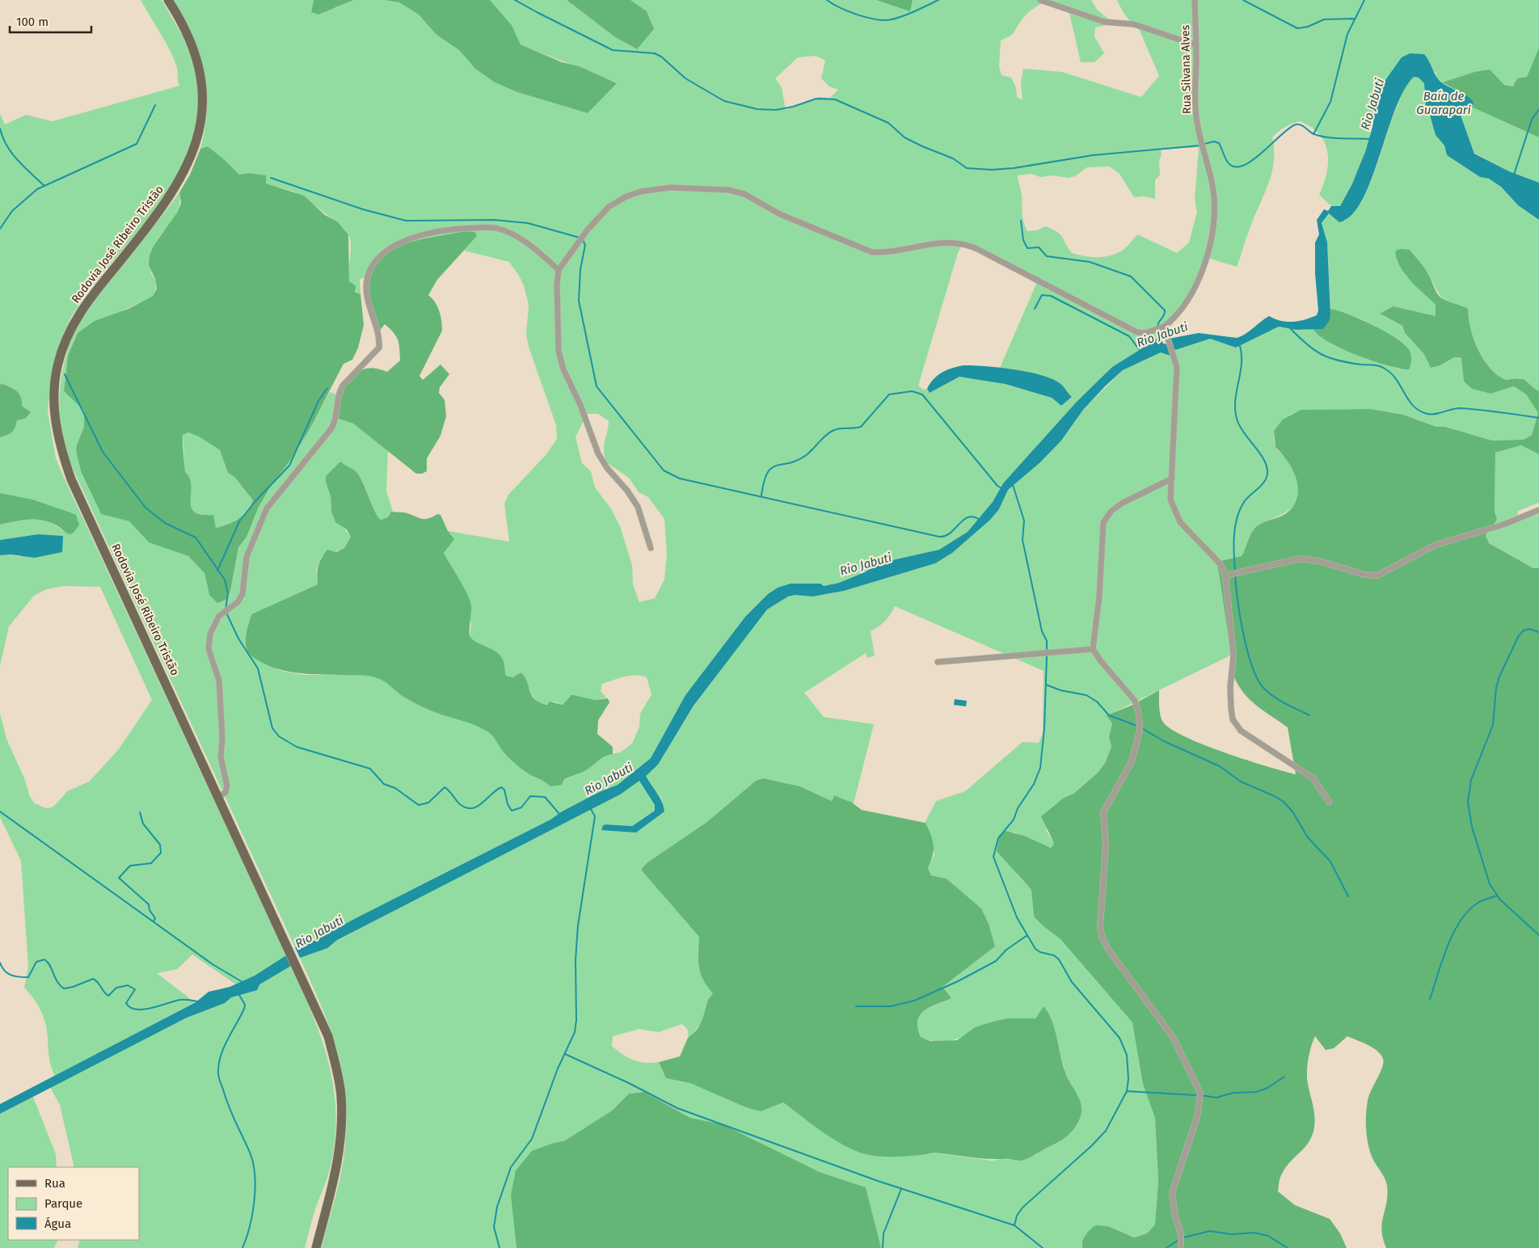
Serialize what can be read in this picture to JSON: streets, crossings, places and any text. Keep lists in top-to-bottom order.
{
  "streets": {
    "main road": ["Rodovia José Ribeiro Tristão"],
    "street": ["Rua Silvana Alves"]
  },
  "water": ["Baía de Guarapari", "Rio Jabuti"],
  "legend": ["Rua", "Parque", "Água"],
  "scale_bar": "100 m"
}
